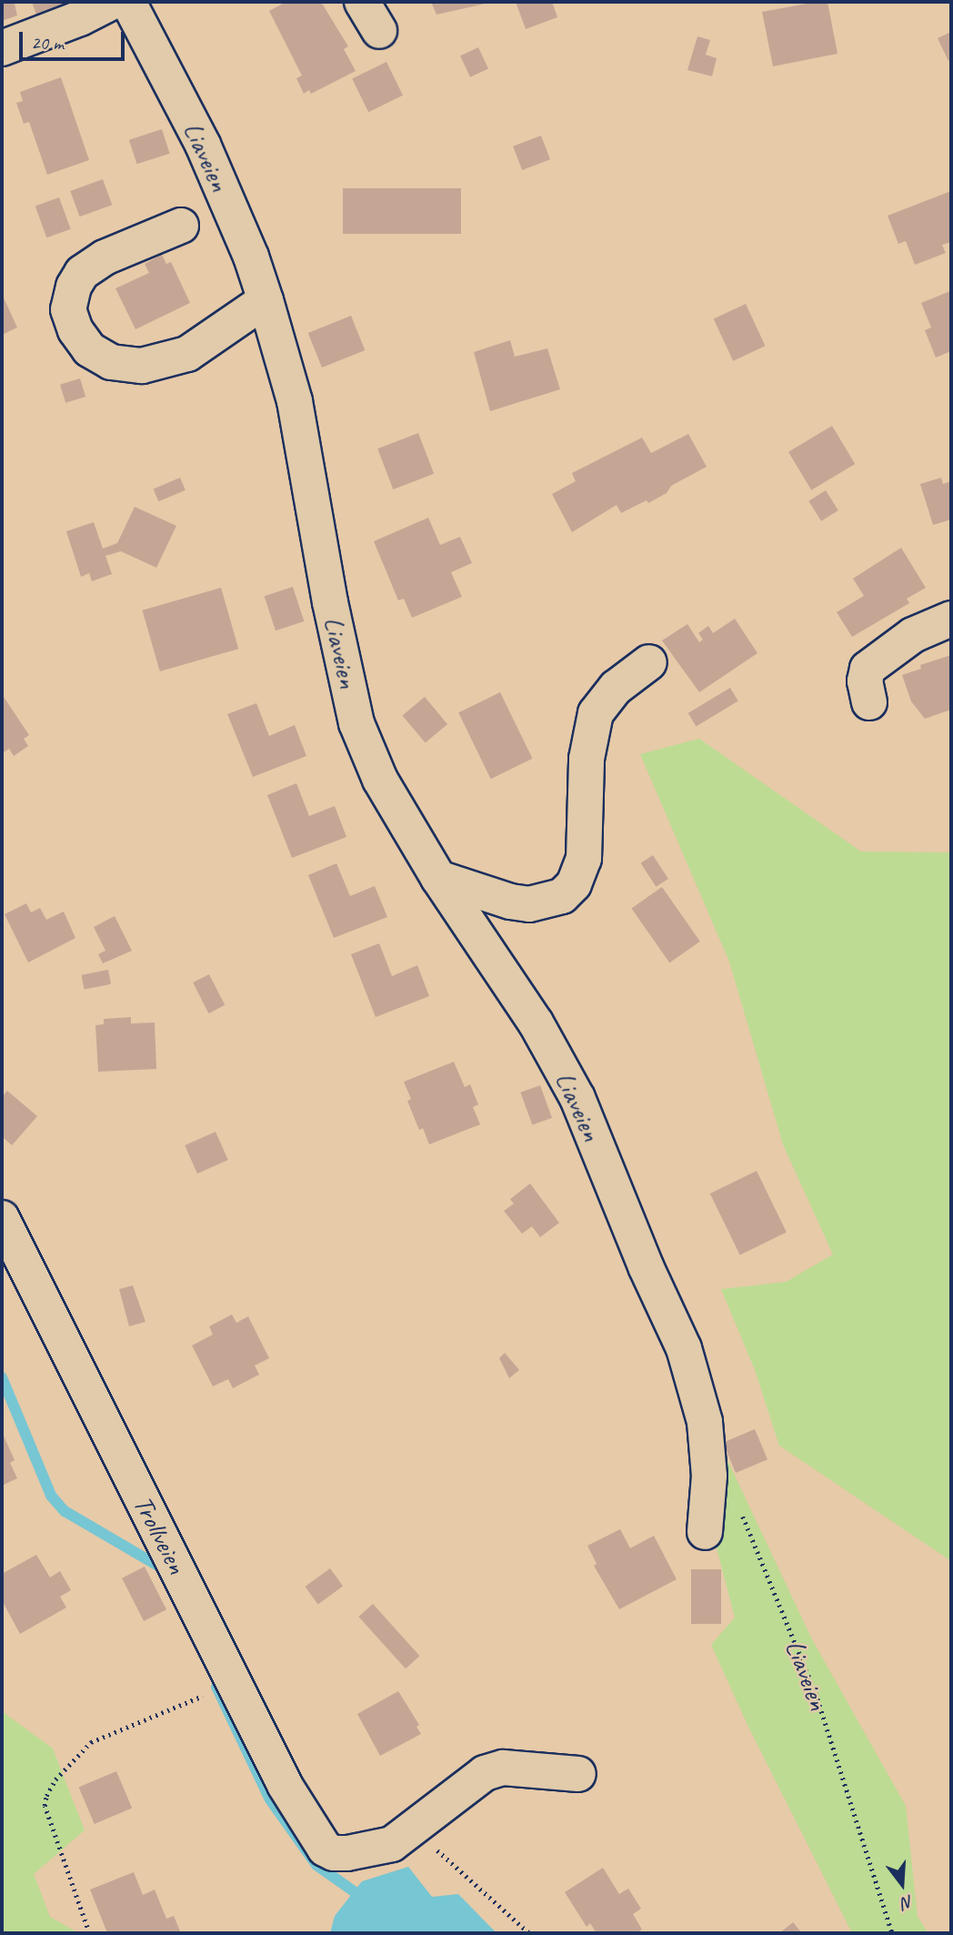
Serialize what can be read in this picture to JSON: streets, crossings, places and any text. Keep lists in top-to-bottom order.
{
  "streets": {
    "street": ["Liaveien", "Trollveien"]
  },
  "scale_bar": "20 m",
  "north": "bottom"
}
